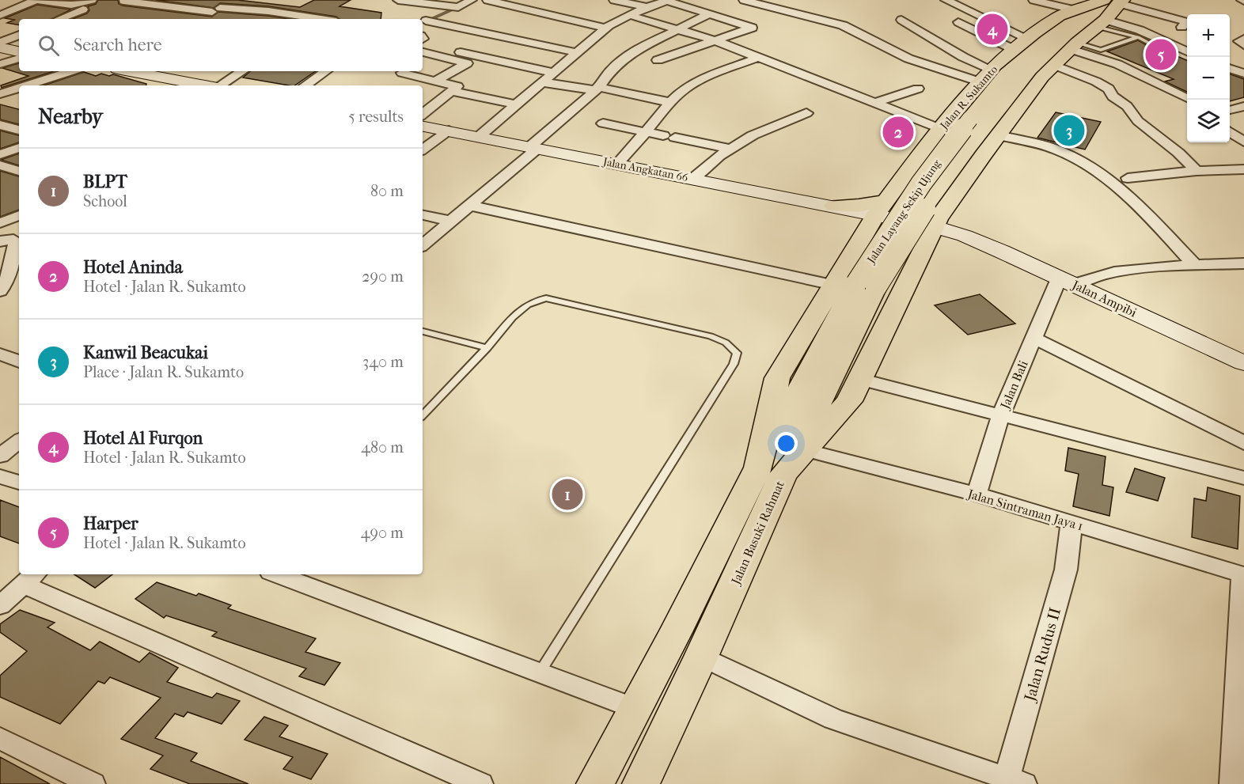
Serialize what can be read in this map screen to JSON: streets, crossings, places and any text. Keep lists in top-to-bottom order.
{
  "streets": {
    "highway": ["Jalan R. Sukamto", "Jalan Layang Sekip Ujung", "Jalan Basuki Rahmat"],
    "street": [
      "Jalan Angkatan 66",
      "Jalan Ampibi",
      "Jalan Bali",
      "Jalan Sintraman Jaya 1",
      "Jalan Rudus II"
    ]
  },
  "crossings": [
    ["Jalan R. Sukamto", "Jalan Layang Sekip Ujung"],
    ["Jalan R. Sukamto", "Jalan Ampibi"],
    ["Jalan R. Sukamto", "Jalan Basuki Rahmat"],
    ["Jalan Layang Sekip Ujung", "Jalan Basuki Rahmat"],
    ["Jalan Ampibi", "Jalan Bali"],
    ["Jalan Ampibi", "Jalan Basuki Rahmat"],
    ["Jalan Bali", "Jalan Sintraman Jaya 1"],
    ["Jalan Sintraman Jaya 1", "Jalan Basuki Rahmat"],
    ["Jalan Sintraman Jaya 1", "Jalan Rudus II"]
  ],
  "page": {
    "pins": [
      "4",
      "5",
      "3",
      "2",
      "1"
    ],
    "map_buttons": ["+", "−"],
    "search": "Search here",
    "heading": ["Nearby", "5 results"],
    "list": [
      {
        "mark": "1",
        "name": "BLPT",
        "note": "School",
        "value": "80 m"
      },
      {
        "mark": "2",
        "name": "Hotel Aninda",
        "note": "Hotel · Jalan R. Sukamto",
        "value": "290 m"
      },
      {
        "mark": "3",
        "name": "Kanwil Beacukai",
        "note": "Place · Jalan R. Sukamto",
        "value": "340 m"
      },
      {
        "mark": "4",
        "name": "Hotel Al Furqon",
        "note": "Hotel · Jalan R. Sukamto",
        "value": "480 m"
      },
      {
        "mark": "5",
        "name": "Harper",
        "note": "Hotel · Jalan R. Sukamto",
        "value": "490 m"
      }
    ]
  }
}
